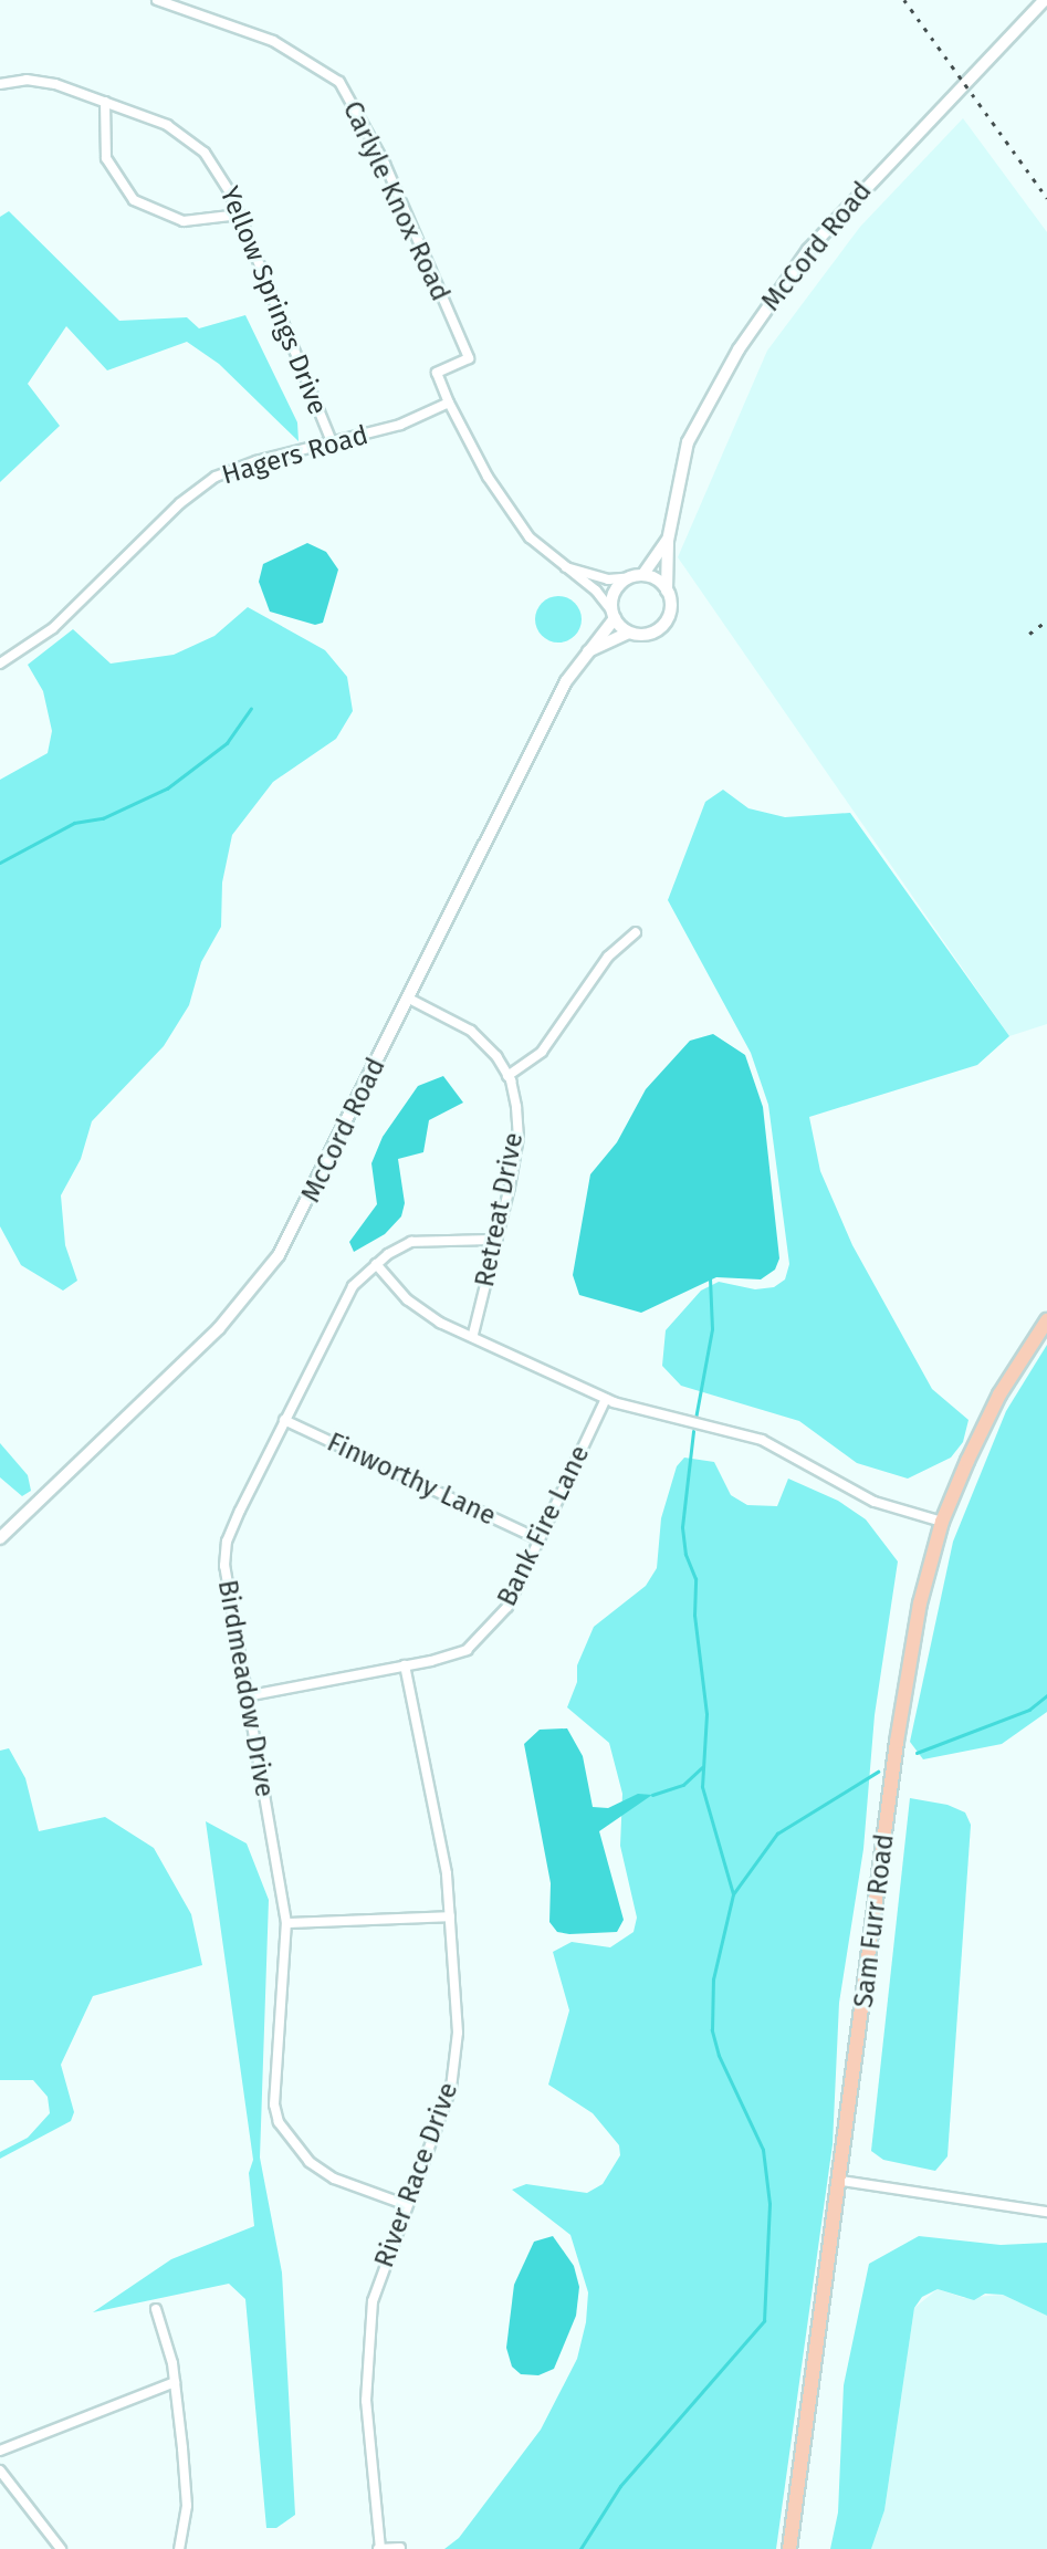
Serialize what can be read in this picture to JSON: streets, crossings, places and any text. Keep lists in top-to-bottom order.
{
  "streets": {
    "main road": ["Sam Furr Road"],
    "street": [
      "Carlyle Knox Road",
      "McCord Road",
      "Yellow Springs Drive",
      "Hagers Road",
      "Retreat Drive",
      "Finworthy Lane",
      "Bank Fire Lane",
      "Birdmeadow Drive",
      "River Race Drive"
    ]
  },
  "crossings": [
    ["Carlyle Knox Road", "Hagers Road"],
    ["Yellow Springs Drive", "Hagers Road"],
    ["Retreat Drive", "Birdmeadow Drive"],
    ["Finworthy Lane", "Bank Fire Lane"],
    ["Finworthy Lane", "Birdmeadow Drive"],
    ["Bank Fire Lane", "Birdmeadow Drive"],
    ["Bank Fire Lane", "River Race Drive"],
    ["Birdmeadow Drive", "River Race Drive"]
  ]
}
